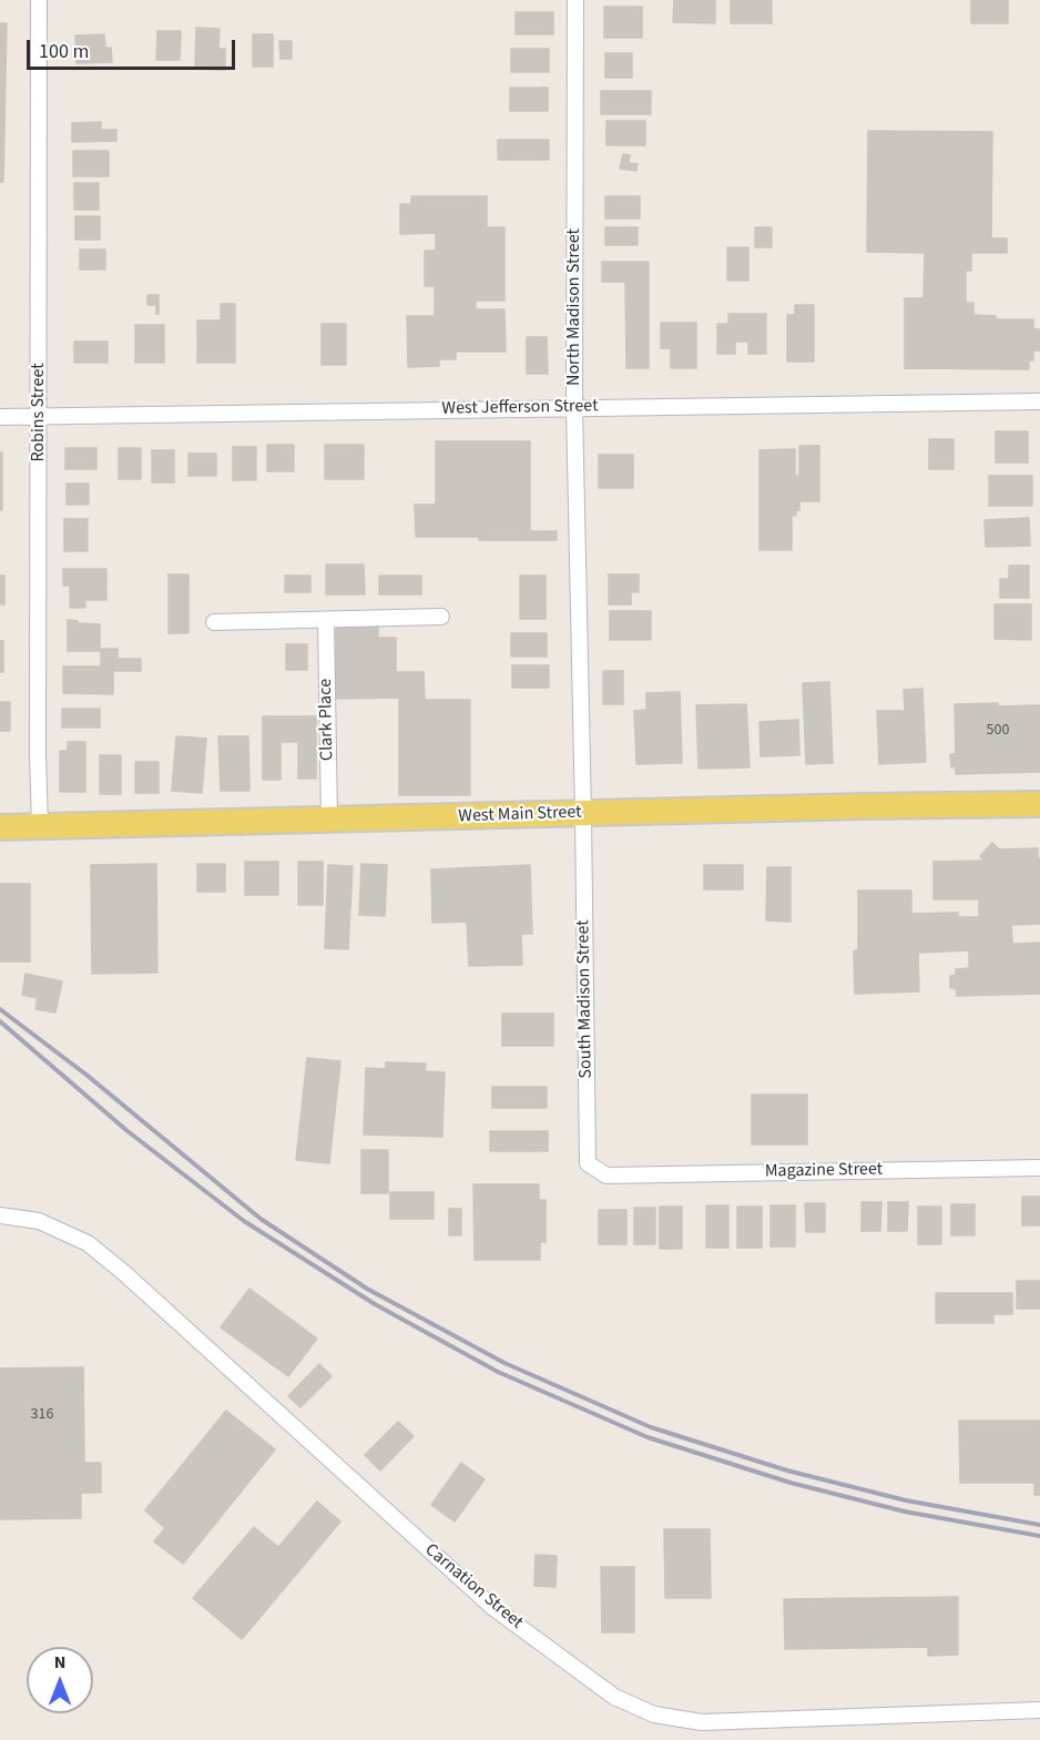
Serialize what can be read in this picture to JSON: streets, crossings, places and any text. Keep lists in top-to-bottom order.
{
  "streets": {
    "main road": ["West Main Street"],
    "street": [
      "North Madison Street",
      "West Jefferson Street",
      "Robins Street",
      "Clark Place",
      "South Madison Street",
      "Magazine Street",
      "Carnation Street"
    ]
  },
  "crossings": [
    ["North Madison Street", "West Jefferson Street"],
    ["North Madison Street", "West Main Street"],
    ["North Madison Street", "South Madison Street"],
    ["West Jefferson Street", "Robins Street"],
    ["Robins Street", "West Main Street"],
    ["Clark Place", "West Main Street"],
    ["West Main Street", "South Madison Street"],
    ["South Madison Street", "Magazine Street"]
  ],
  "house_numbers": ["500", "316"],
  "scale_bar": "100 m",
  "north": "top"
}
